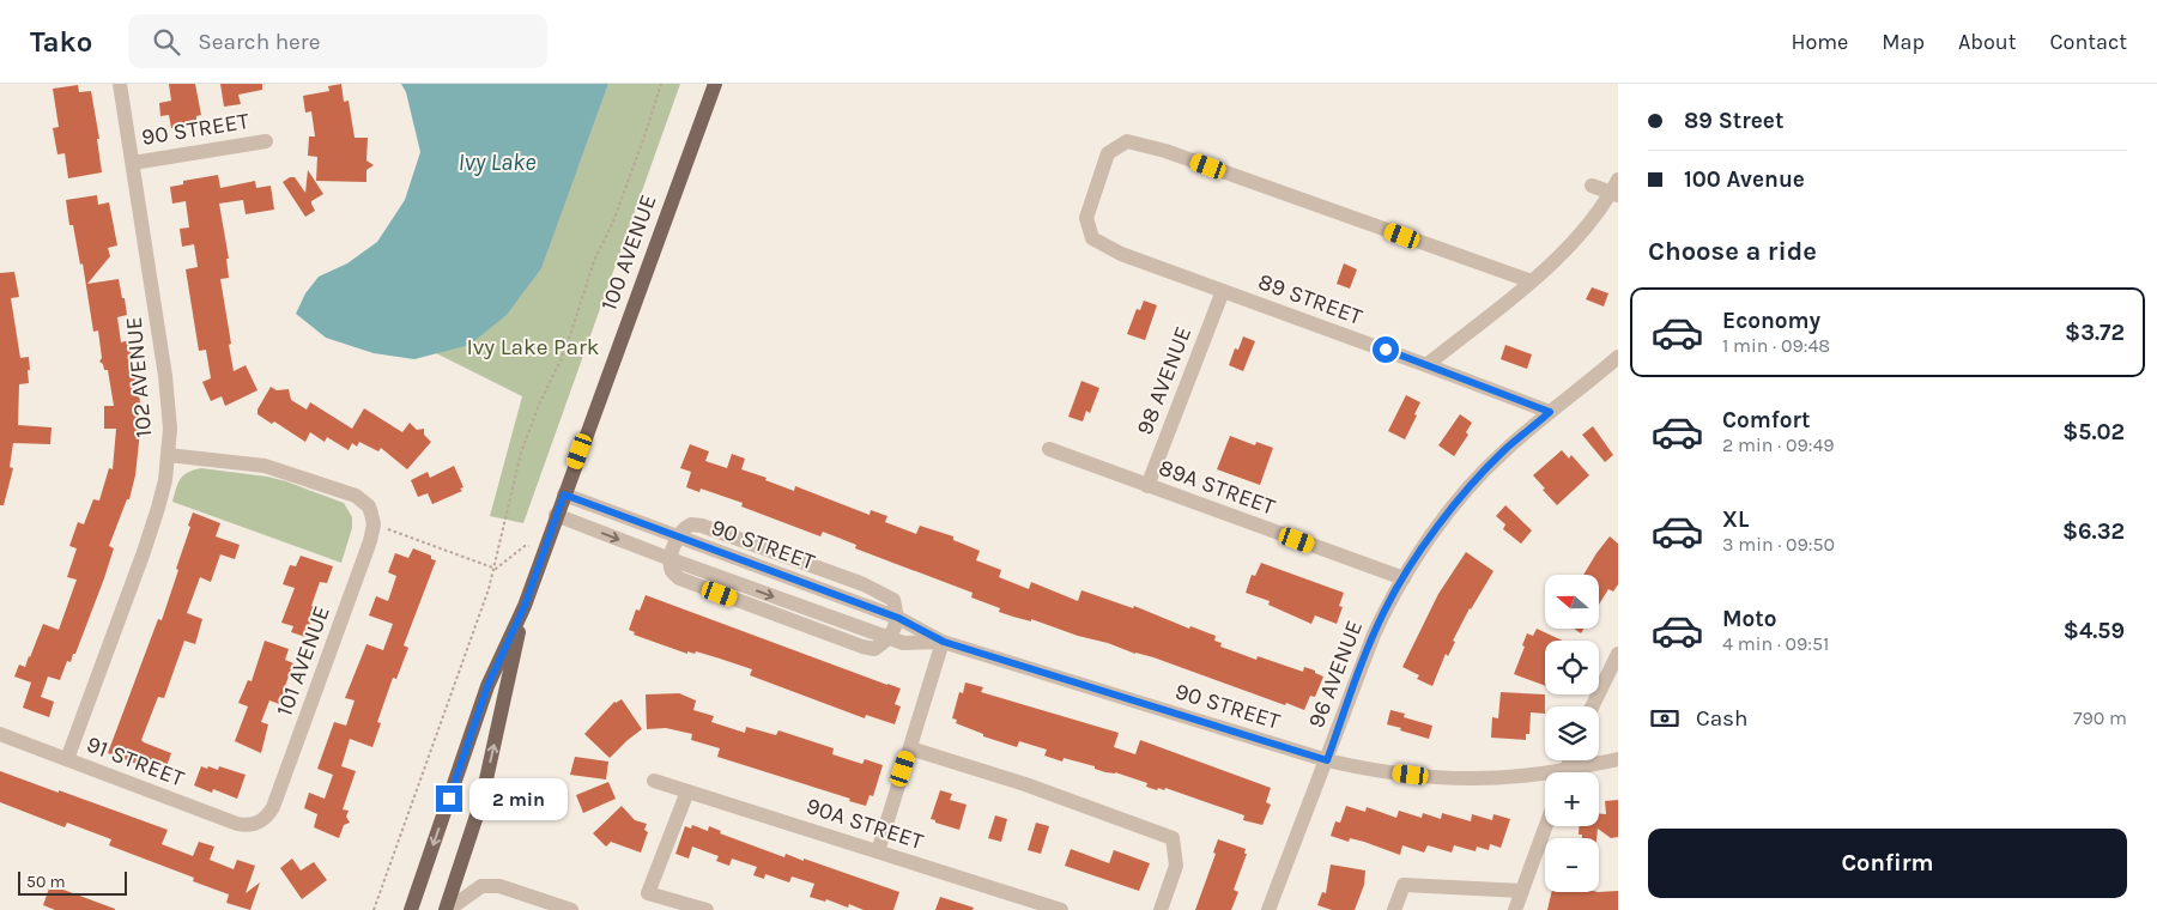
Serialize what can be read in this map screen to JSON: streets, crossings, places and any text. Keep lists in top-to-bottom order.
{
  "streets": {
    "main road": ["100 AVENUE"],
    "street": [
      "90 STREET",
      "89 STREET",
      "102 AVENUE",
      "98 AVENUE",
      "89A STREET",
      "101 AVENUE",
      "96 AVENUE",
      "91 STREET",
      "90A STREET"
    ]
  },
  "crossings": [
    ["90 STREET", "100 AVENUE"],
    ["90 STREET", "102 AVENUE"],
    ["90 STREET", "96 AVENUE"],
    ["89 STREET", "98 AVENUE"],
    ["89 STREET", "96 AVENUE"],
    ["102 AVENUE", "91 STREET"],
    ["98 AVENUE", "89A STREET"],
    ["89A STREET", "96 AVENUE"],
    ["101 AVENUE", "91 STREET"]
  ],
  "water": ["Ivy Lake"],
  "parks": ["Ivy Lake Park"],
  "scale_bar": "50 m",
  "north": "left",
  "page": {
    "header": "Tako",
    "search": "Search here",
    "nav": [
      "Home",
      "Map",
      "About",
      "Contact"
    ],
    "banner": ["89 Street", "100 Avenue"],
    "heading": "Choose a ride",
    "list": [
      {
        "name": "Economy",
        "note": "1 min · 09:48",
        "value": "$3.72"
      },
      {
        "name": "Comfort",
        "note": "2 min · 09:49",
        "value": "$5.02"
      },
      {
        "name": "XL",
        "note": "3 min · 09:50",
        "value": "$6.32"
      },
      {
        "name": "Moto",
        "note": "4 min · 09:51",
        "value": "$4.59"
      }
    ],
    "map_buttons": ["+", "−"],
    "pay": ["Cash", "790 m"],
    "bubble": "2 min",
    "buttons": "Confirm",
    "scale": "50 m"
  }
}
